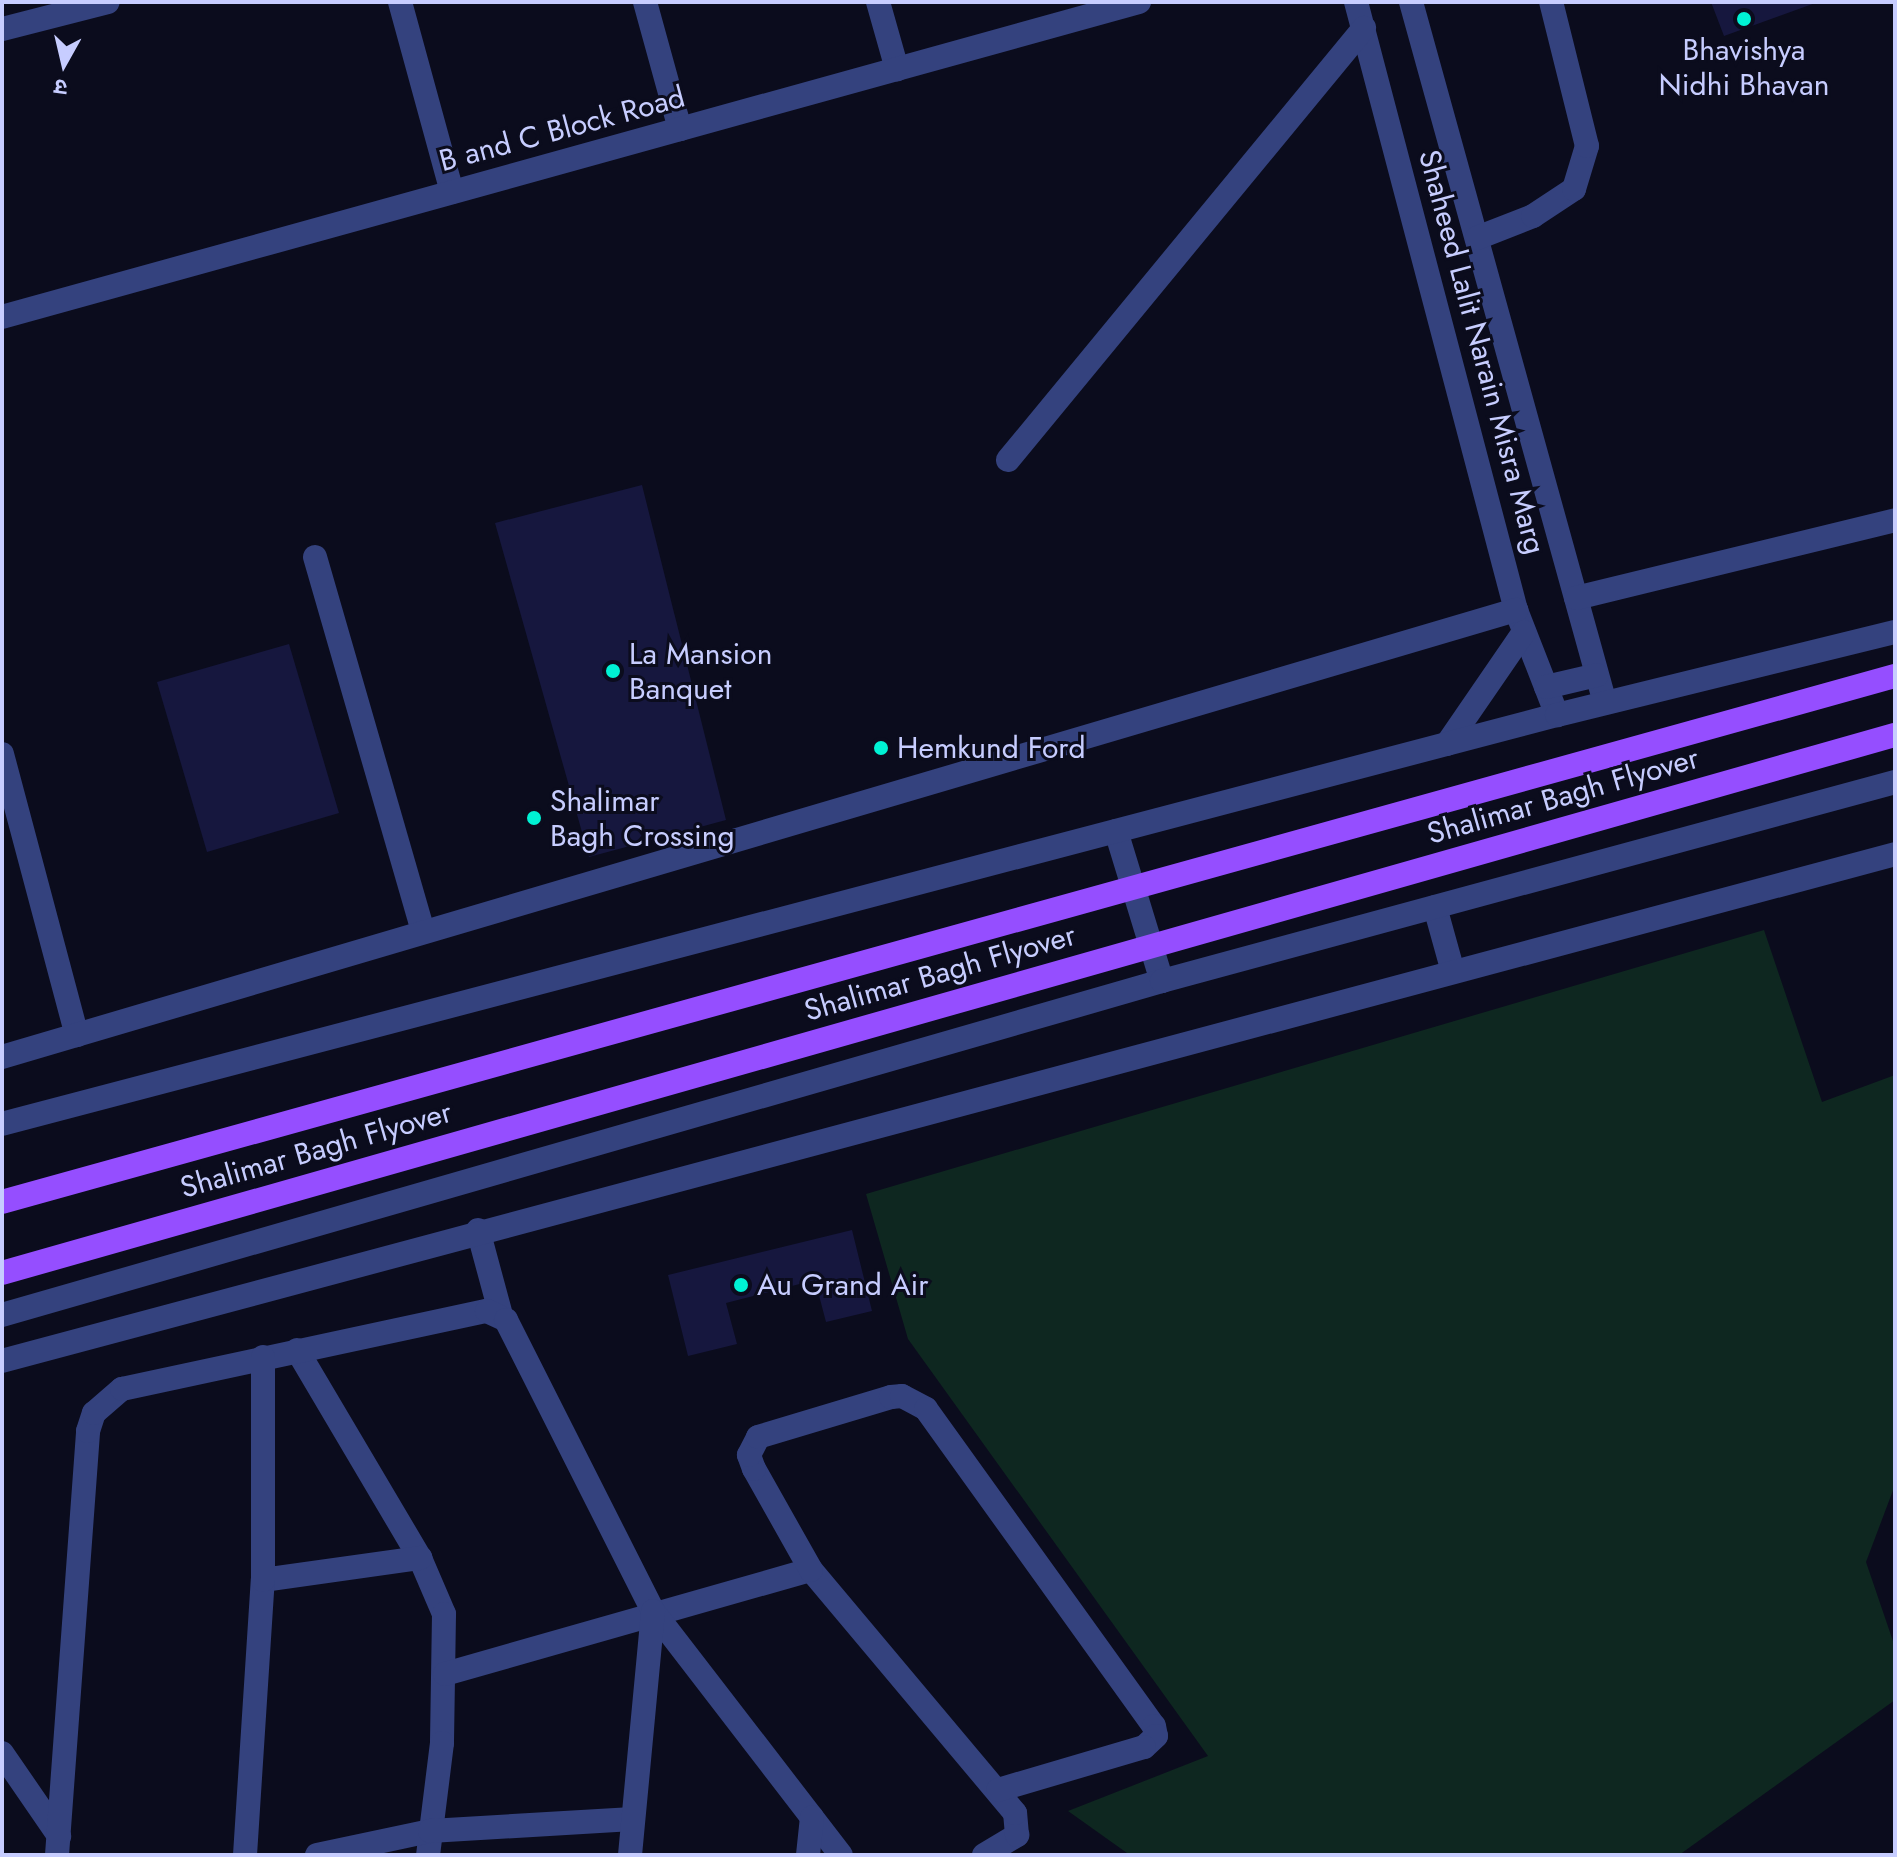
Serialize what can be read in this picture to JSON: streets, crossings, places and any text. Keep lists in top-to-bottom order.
{
  "streets": {
    "main road": ["Shalimar Bagh Flyover"],
    "street": ["B and C Block Road", "Shaheed Lalit Narain Misra Marg"]
  },
  "places": [
    "Bhavishya Nidhi Bhavan",
    "La Mansion Banquet",
    "Hemkund Ford",
    "Shalimar Bagh Crossing",
    "Au Grand Air"
  ],
  "north": "bottom"
}
